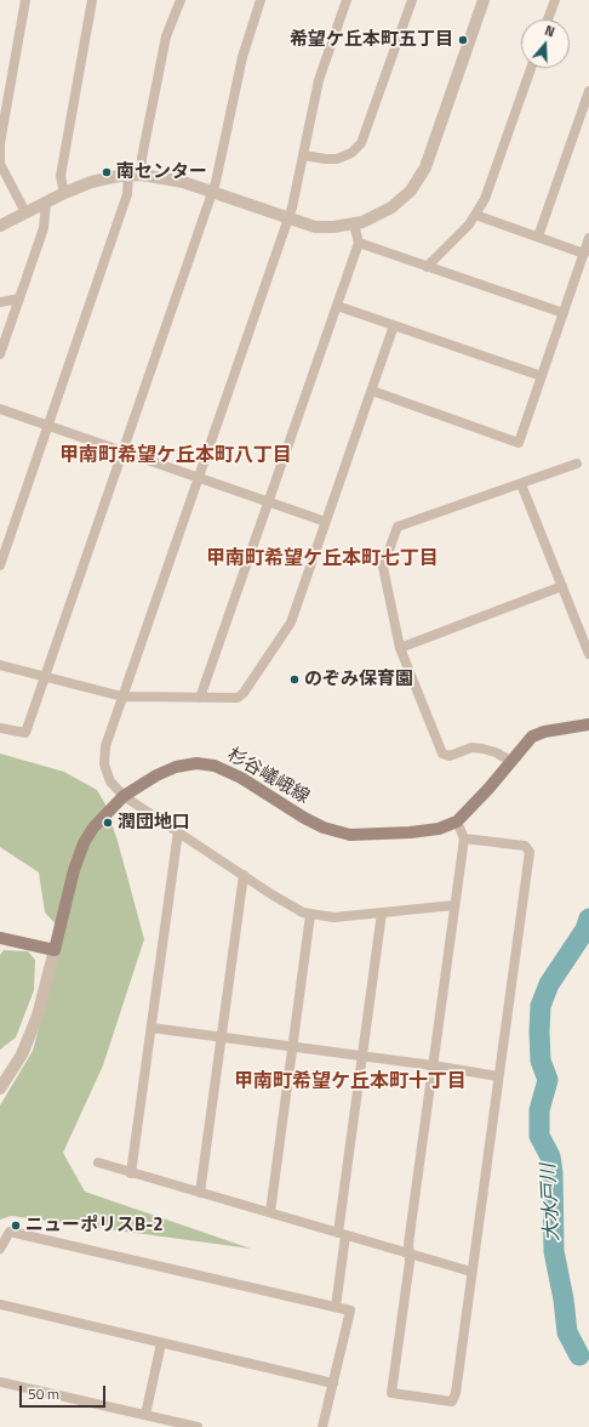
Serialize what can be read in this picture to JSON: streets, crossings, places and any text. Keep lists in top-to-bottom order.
{
  "streets": {
    "main road": ["杉谷嶬峨線"]
  },
  "districts": ["甲南町希望ケ丘本町八丁目", "甲南町希望ケ丘本町七丁目", "甲南町希望ケ丘本町十丁目"],
  "water": ["大水戸川"],
  "places": [
    "希望ケ丘本町五丁目",
    "南センター",
    "のぞみ保育園",
    "潤団地口",
    "ニューポリスB-2"
  ],
  "scale_bar": "50 m",
  "north": "top"
}
